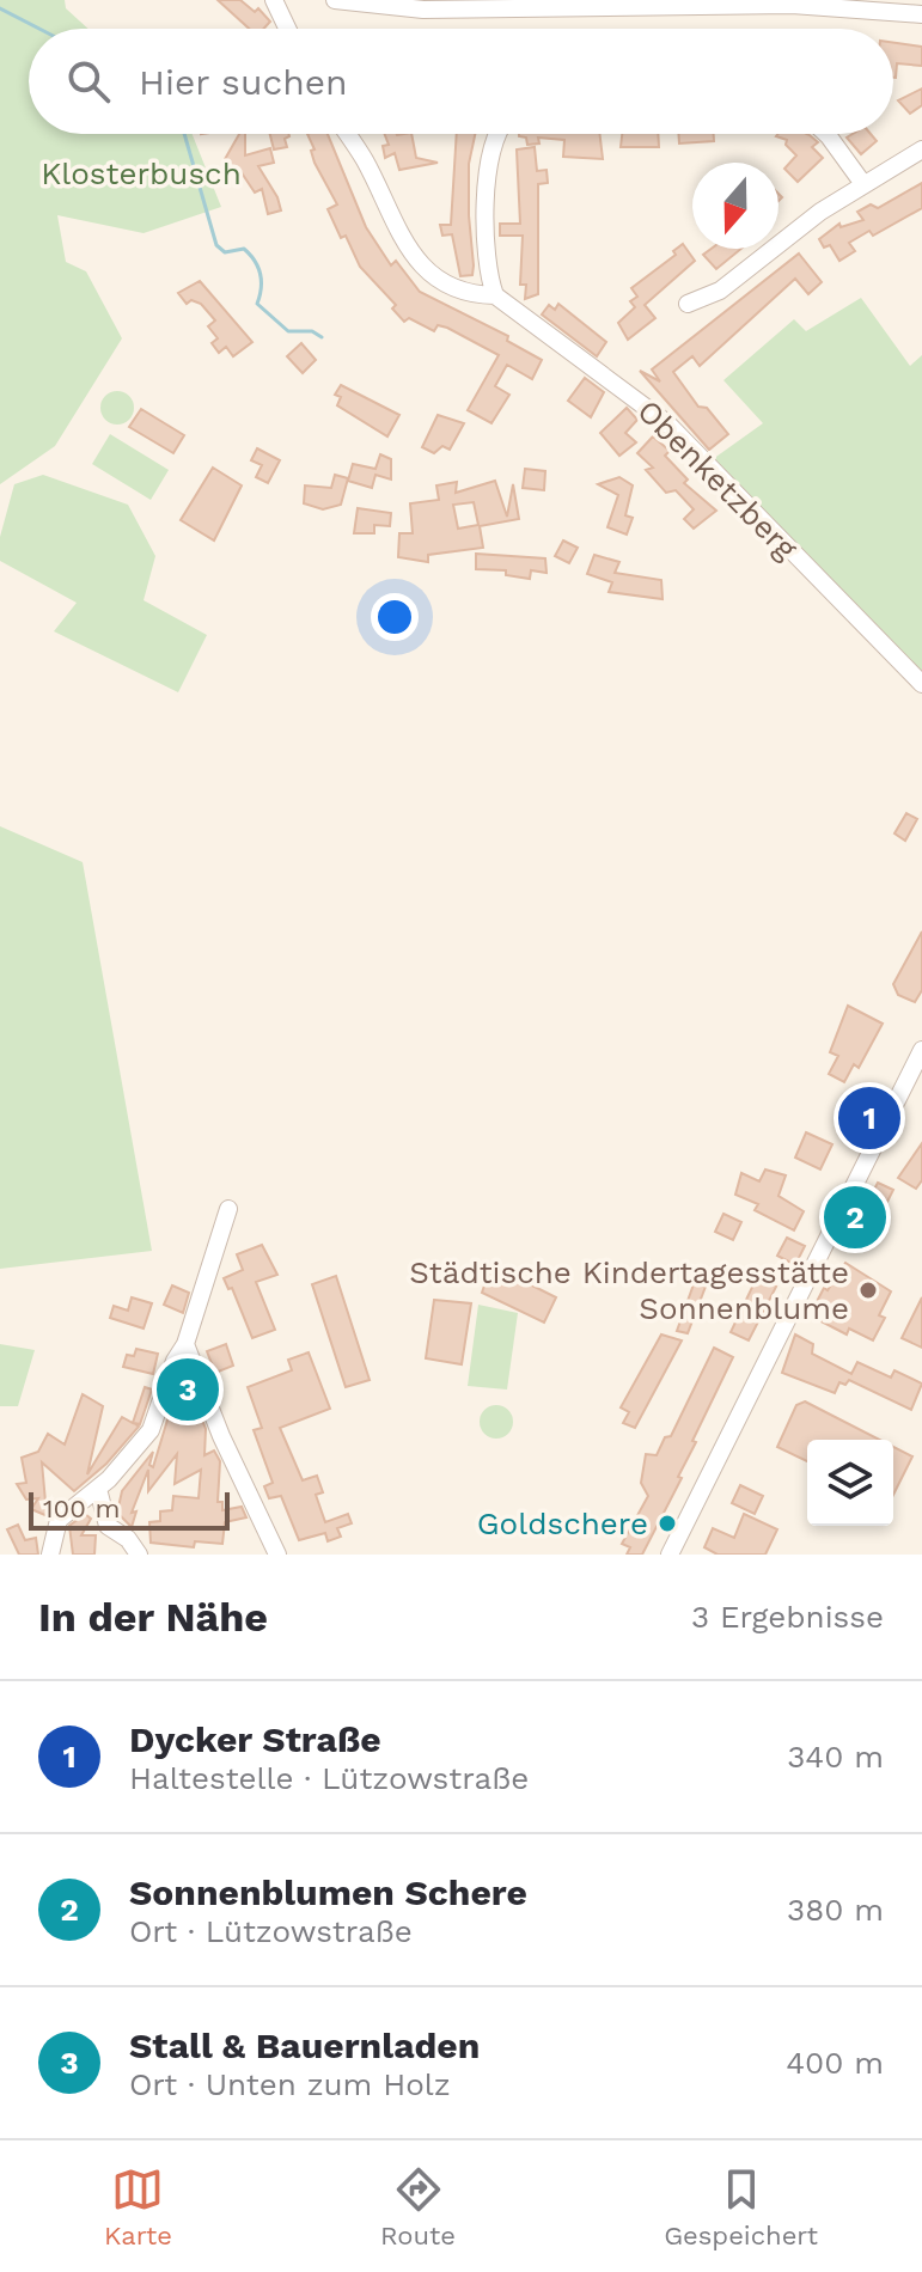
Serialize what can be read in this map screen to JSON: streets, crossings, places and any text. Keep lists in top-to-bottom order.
{
  "streets": {
    "street": ["Obenketzberg"]
  },
  "parks": ["Klosterbusch"],
  "places": ["Städtische Kindertagesstätte Sonnenblume", "Goldschere"],
  "scale_bar": "100 m",
  "north": "bottom",
  "page": {
    "search": "Hier suchen",
    "pins": ["1", "2", "3"],
    "scale": "100 m",
    "heading": ["In der Nähe", "3 Ergebnisse"],
    "list": [
      {
        "mark": "1",
        "name": "Dycker Straße",
        "note": "Haltestelle · Lützowstraße",
        "value": "340 m"
      },
      {
        "mark": "2",
        "name": "Sonnenblumen Schere",
        "note": "Ort · Lützowstraße",
        "value": "380 m"
      },
      {
        "mark": "3",
        "name": "Stall & Bauernladen",
        "note": "Ort · Unten zum Holz",
        "value": "400 m"
      }
    ],
    "nav": ["Karte", "Route", "Gespeichert"]
  }
}
